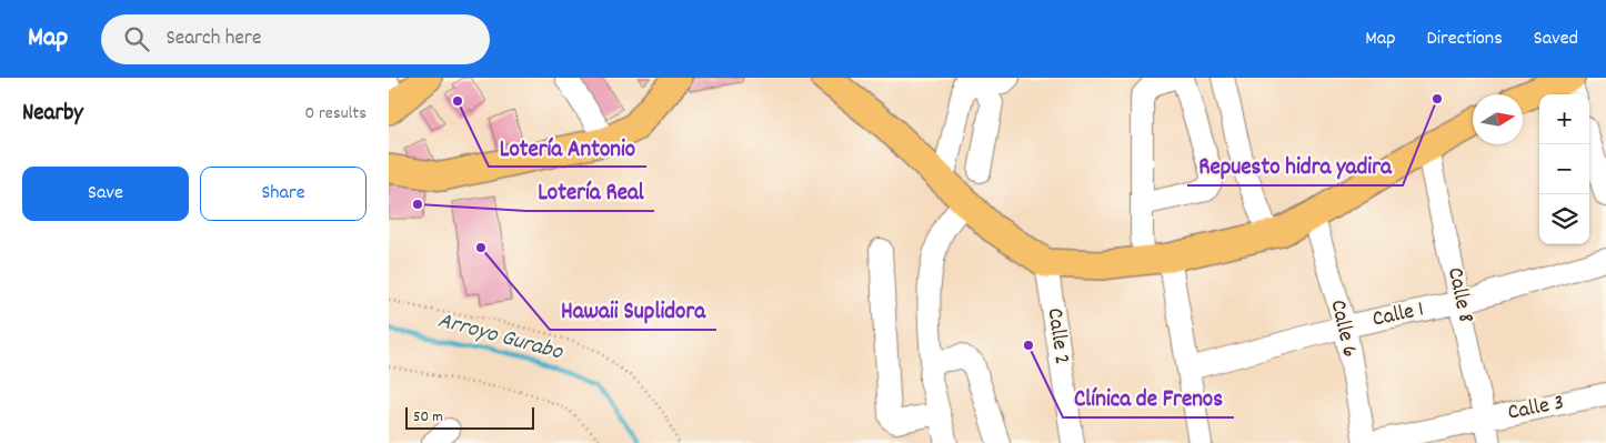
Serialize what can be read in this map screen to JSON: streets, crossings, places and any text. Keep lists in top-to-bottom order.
{
  "streets": {
    "street": [
      "Calle 8",
      "Calle 1",
      "Calle 6",
      "Calle 2",
      "Calle 3"
    ]
  },
  "crossings": [
    ["Calle 8", "Calle 1"],
    ["Calle 8", "Calle 3"],
    ["Calle 1", "Calle 6"],
    ["Calle 6", "Calle 3"]
  ],
  "water": ["Arroyo Gurabo"],
  "places": [
    "Repuesto hidra yadira",
    "Lotería Antonio",
    "Lotería Real",
    "Hawaii Suplidora",
    "Clínica de Frenos"
  ],
  "scale_bar": "50 m",
  "north": "right",
  "page": {
    "header": "Map",
    "search": "Search here",
    "nav": ["Map", "Directions", "Saved"],
    "heading": ["Nearby", "0 results"],
    "map_buttons": ["+", "−"],
    "buttons": ["Save", "Share"],
    "scale": "50 m"
  }
}
